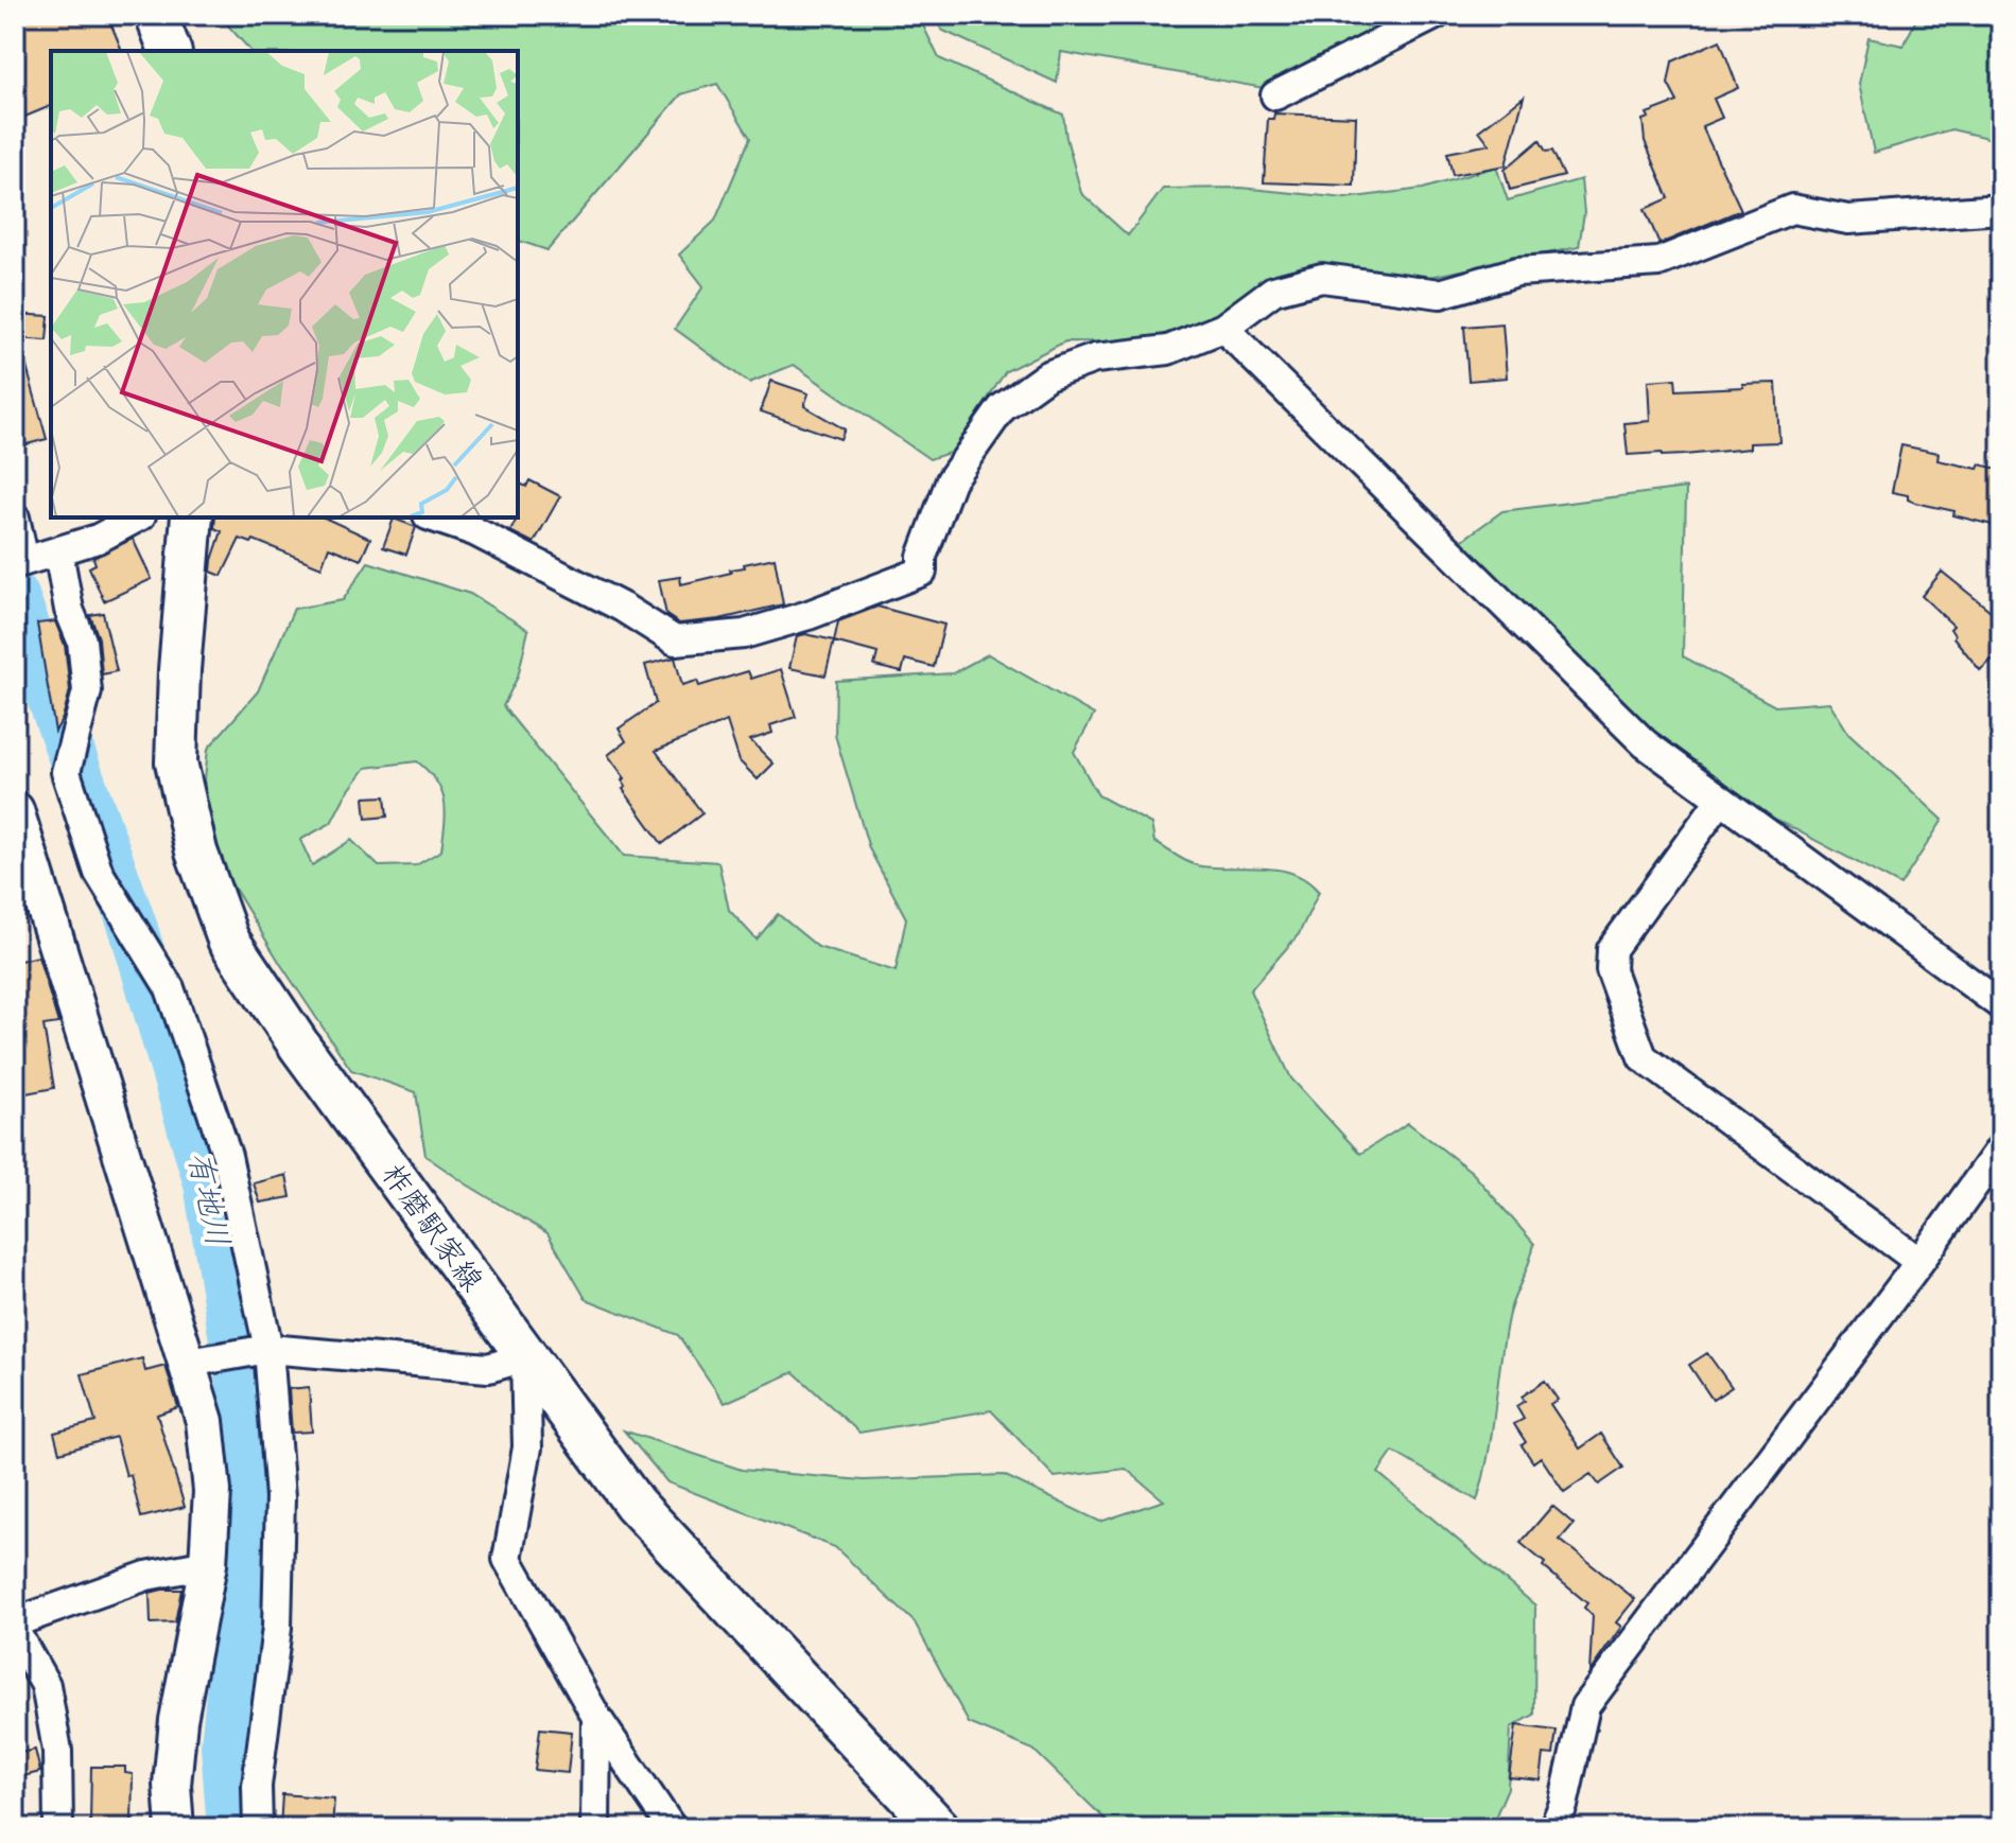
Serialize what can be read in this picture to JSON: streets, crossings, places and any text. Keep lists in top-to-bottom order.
{
  "streets": {
    "main road": ["柞磨駅家線"]
  },
  "water": ["有地川"]
}
